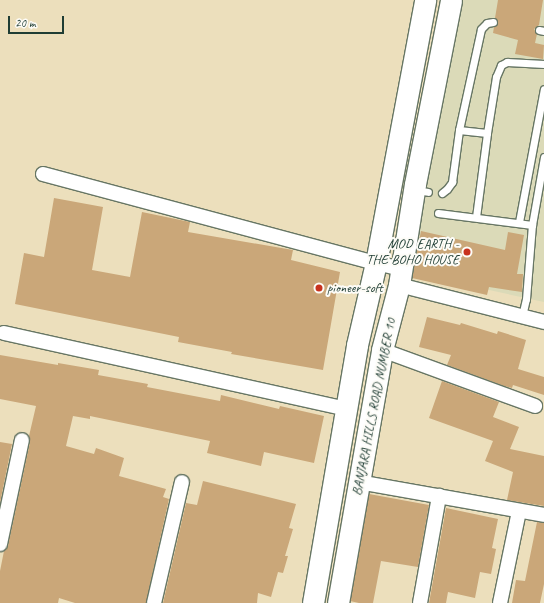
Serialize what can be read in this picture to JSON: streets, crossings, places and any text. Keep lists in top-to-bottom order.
{
  "streets": {
    "main road": ["BANJARA HILLS ROAD NUMBER 10"]
  },
  "places": ["MOD EARTH - THE BOHO HOUSE", "pioneer-soft"],
  "scale_bar": "20 m"
}
